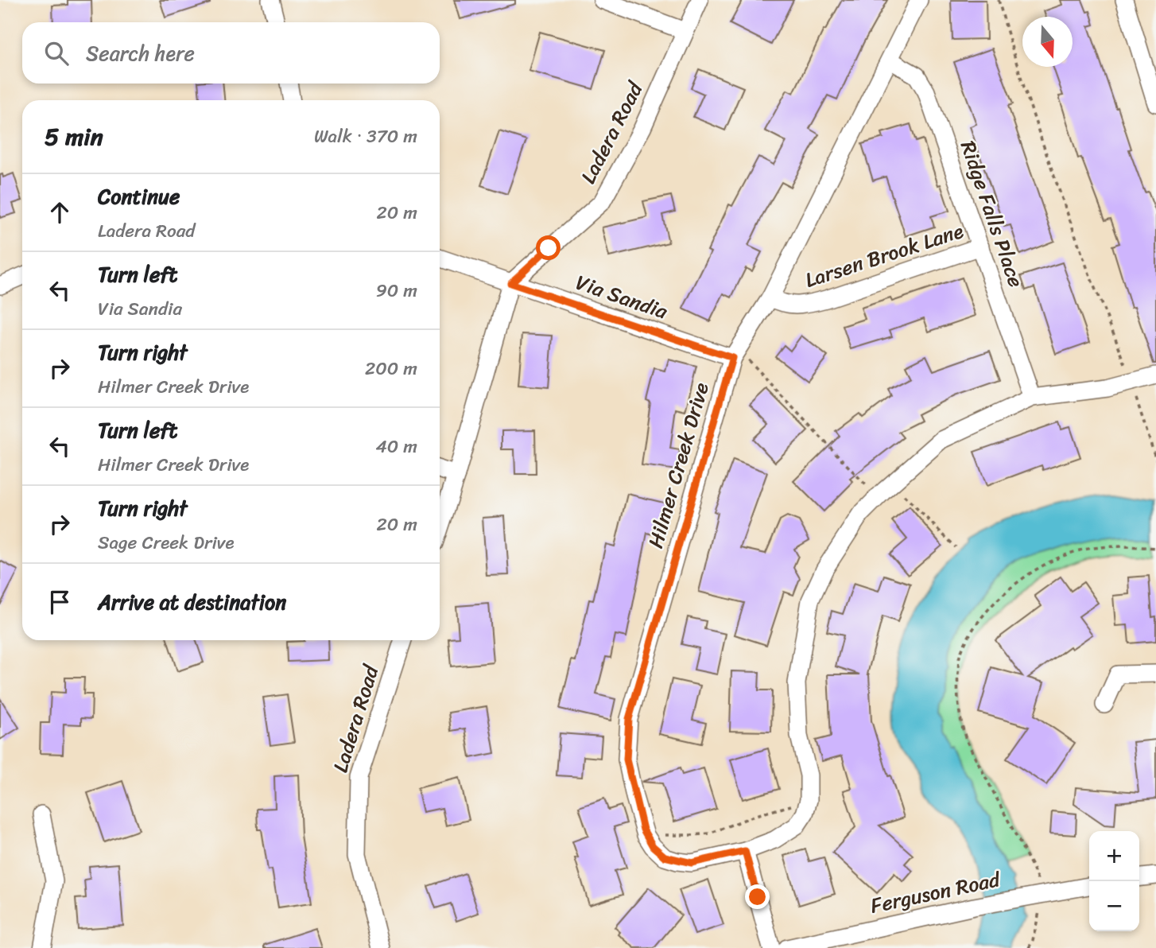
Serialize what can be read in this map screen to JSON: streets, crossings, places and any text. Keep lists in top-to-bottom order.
{
  "streets": {
    "street": [
      "Ladera Road",
      "Ridge Falls Place",
      "Larsen Brook Lane",
      "Via Sandia",
      "Hilmer Creek Drive",
      "Ferguson Road"
    ]
  },
  "crossings": [
    ["Ladera Road", "Via Sandia"],
    ["Ridge Falls Place", "Larsen Brook Lane"],
    ["Ridge Falls Place", "Hilmer Creek Drive"],
    ["Larsen Brook Lane", "Hilmer Creek Drive"],
    ["Via Sandia", "Hilmer Creek Drive"]
  ],
  "north": "bottom",
  "page": {
    "search": "Search here",
    "heading": ["5 min", "Walk · 370 m"],
    "list": [
      ["Continue", "Ladera Road", "20 m"],
      ["Turn left", "Via Sandia", "90 m"],
      ["Turn right", "Hilmer Creek Drive", "200 m"],
      ["Turn left", "Hilmer Creek Drive", "40 m"],
      ["Turn right", "Sage Creek Drive", "20 m"],
      "Arrive at destination"
    ],
    "map_buttons": ["+", "−"]
  }
}
